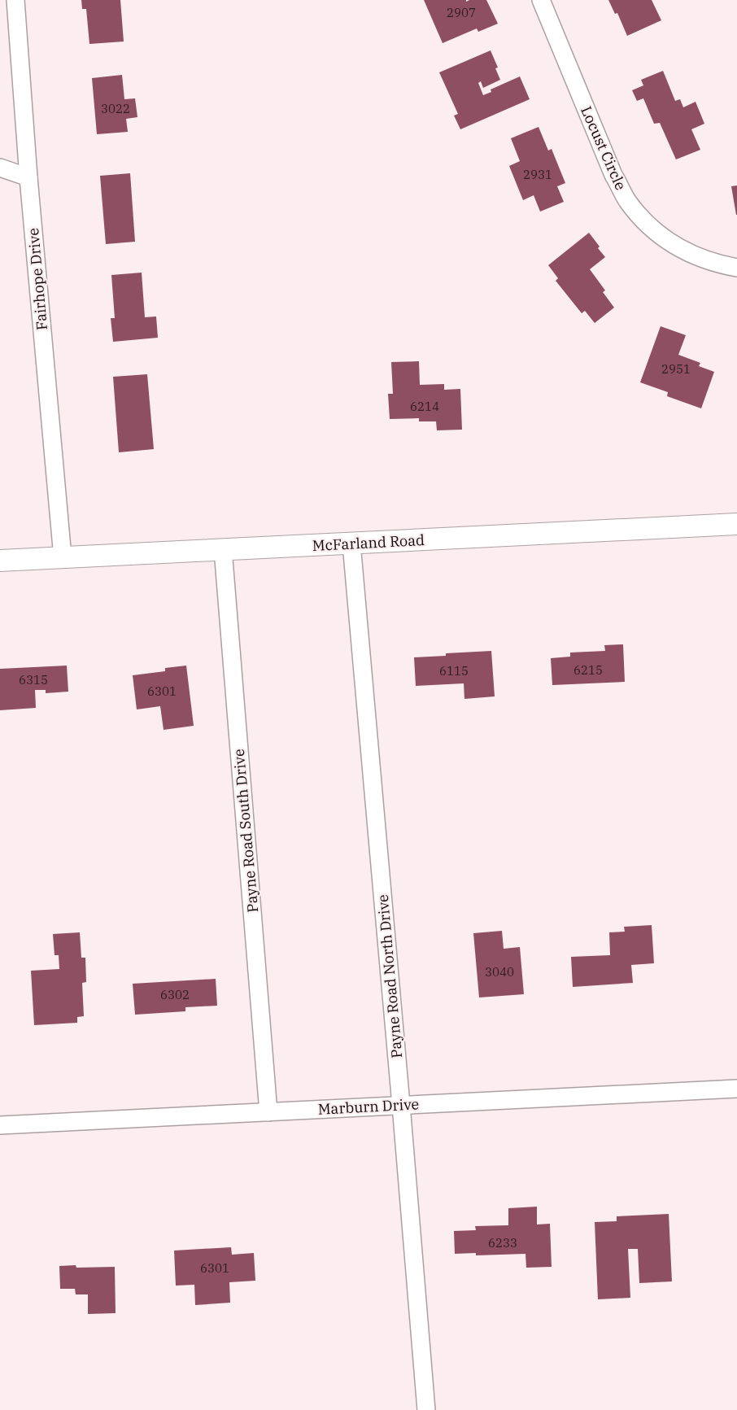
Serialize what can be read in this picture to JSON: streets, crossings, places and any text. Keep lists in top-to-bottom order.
{
  "streets": {
    "street": [
      "Locust Circle",
      "Fairhope Drive",
      "McFarland Road",
      "Payne Road South Drive",
      "Payne Road North Drive",
      "Marburn Drive"
    ]
  },
  "crossings": [
    ["Fairhope Drive", "McFarland Road"],
    ["McFarland Road", "Payne Road South Drive"],
    ["McFarland Road", "Payne Road North Drive"],
    ["Payne Road South Drive", "Marburn Drive"],
    ["Payne Road North Drive", "Marburn Drive"]
  ],
  "house_numbers": [
    "2907",
    "3022",
    "2931",
    "2951",
    "6214",
    "6215",
    "6115",
    "6315",
    "6301",
    "3040",
    "6302",
    "6233",
    "6301"
  ]
}
